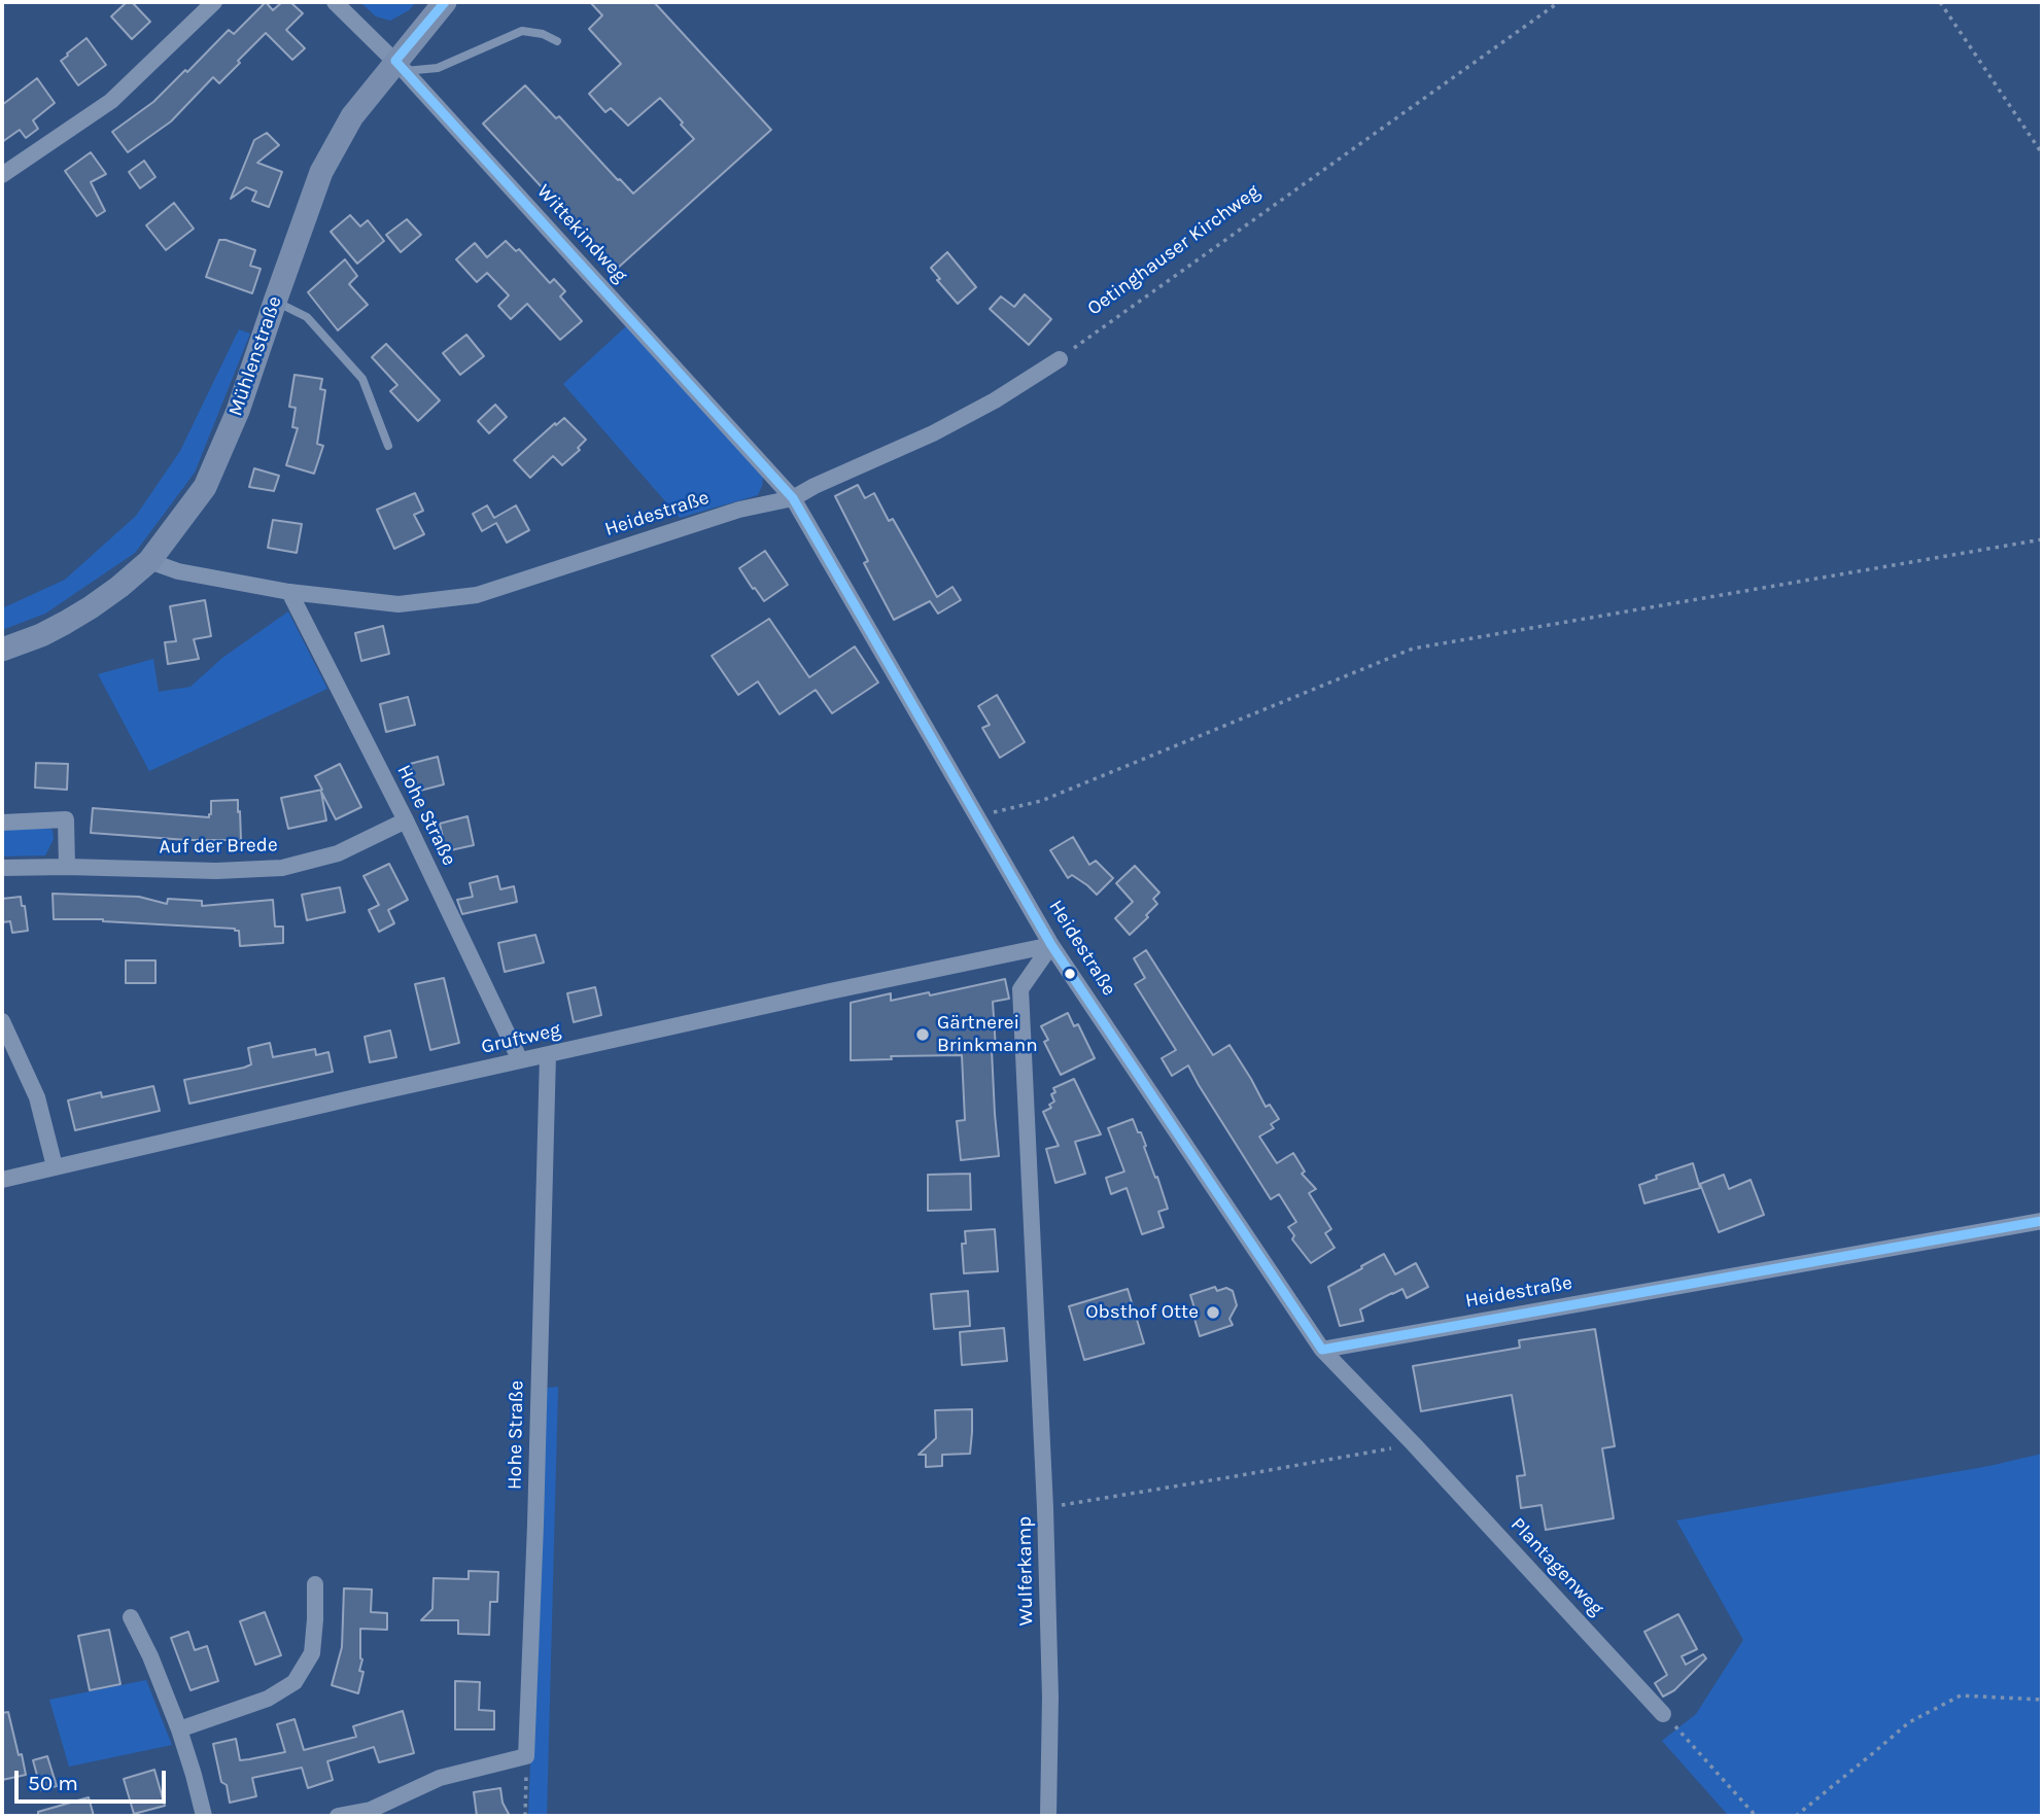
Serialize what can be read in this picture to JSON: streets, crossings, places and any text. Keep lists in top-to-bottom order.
{
  "streets": {
    "street": [
      "Wittekindweg",
      "Mühlenstraße",
      "Heidestraße",
      "Hohe Straße",
      "Auf der Brede",
      "Gruftweg",
      "Plantagenweg",
      "Wulferkamp"
    ],
    "path": ["Oetinghauser Kirchweg"]
  },
  "crossings": [
    ["Wittekindweg", "Mühlenstraße"],
    ["Wittekindweg", "Heidestraße"],
    ["Mühlenstraße", "Heidestraße"],
    ["Heidestraße", "Hohe Straße"],
    ["Heidestraße", "Gruftweg"],
    ["Heidestraße", "Plantagenweg"],
    ["Heidestraße", "Wulferkamp"],
    ["Hohe Straße", "Auf der Brede"],
    ["Hohe Straße", "Gruftweg"],
    ["Gruftweg", "Wulferkamp"]
  ],
  "places": ["Gärtnerei Brinkmann", "Obsthof Otte"],
  "scale_bar": "50 m"
}
